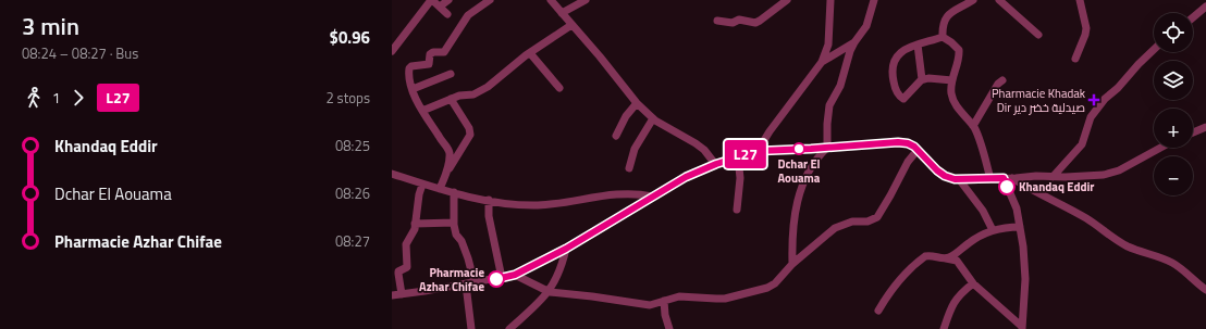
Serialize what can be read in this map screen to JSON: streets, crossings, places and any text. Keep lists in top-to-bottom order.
{
  "places": {
    "health": ["Pharmacie Khadak Dir صيدلية خضر دير"],
    "other": ["Dchar El Aouama", "Khandaq Eddir", "Pharmacie Azhar Chifae"]
  },
  "lines": ["bus line L27"],
  "page": {
    "heading": ["3 min", "08:24 – 08:27 · Bus", "$0.96"],
    "on_map": "L27",
    "map_buttons": ["+", "−"],
    "legs": ["1", "L27", "2 stops"],
    "list": [
      {
        "name": "Khandaq Eddir",
        "value": "08:25"
      },
      {
        "name": "Dchar El Aouama",
        "value": "08:26"
      },
      {
        "name": "Pharmacie Azhar Chifae",
        "value": "08:27"
      }
    ]
  }
}
